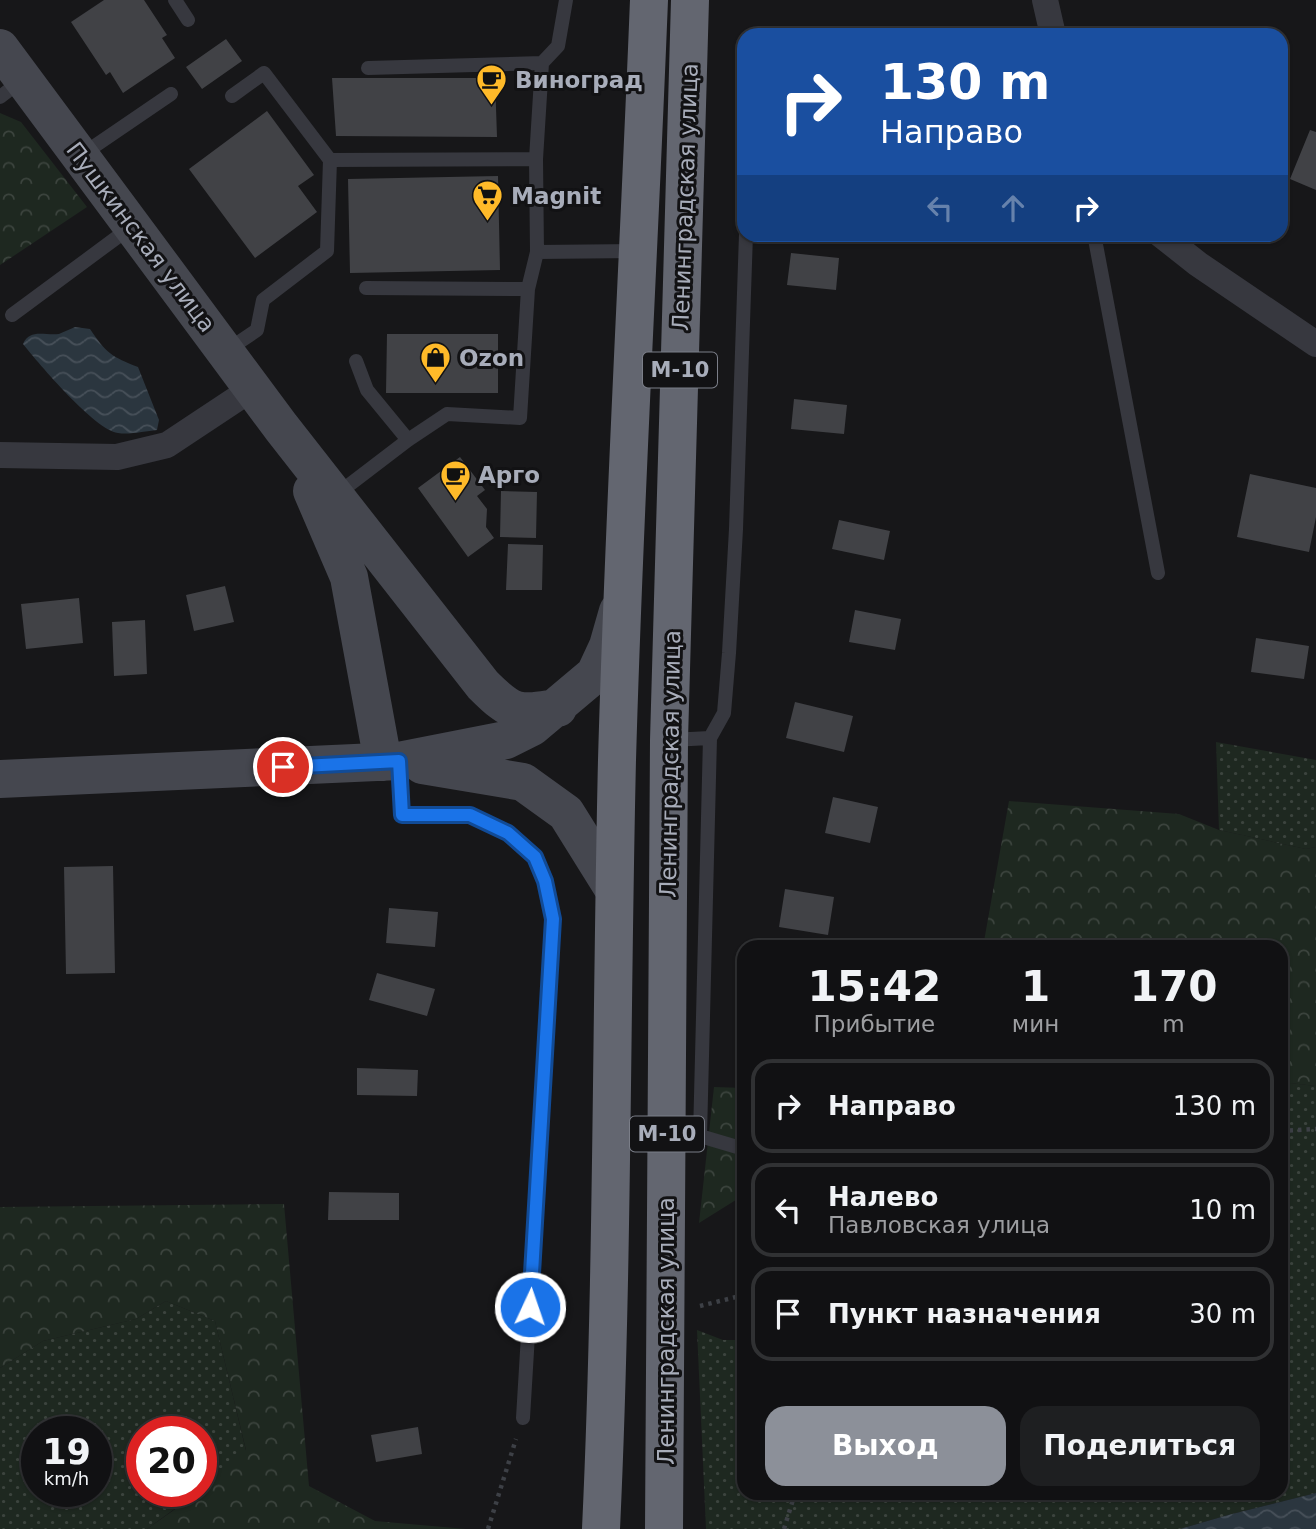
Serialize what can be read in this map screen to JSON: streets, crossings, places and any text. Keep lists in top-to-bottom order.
{
  "streets": {
    "highway": ["Ленинградская улица", "М-10"],
    "main road": ["Пушкинская улица"]
  },
  "places": {
    "cafe": ["Виноград", "Арго"],
    "supermarket": ["Magnit"],
    "shop": ["Ozon"]
  },
  "page": {
    "turn": ["130 m", "Направо"],
    "eta": [
      "15:42",
      "Прибытие",
      "1",
      "мин",
      "170",
      "m"
    ],
    "list": [
      {
        "name": "Направо",
        "value": "130 m"
      },
      {
        "name": "Налево",
        "note": "Павловская улица",
        "value": "10 m"
      },
      {
        "name": "Пункт назначения",
        "value": "30 m"
      }
    ],
    "buttons": ["Выход", "Поделиться"],
    "speed": "19 km/h",
    "limit": "20"
  }
}
